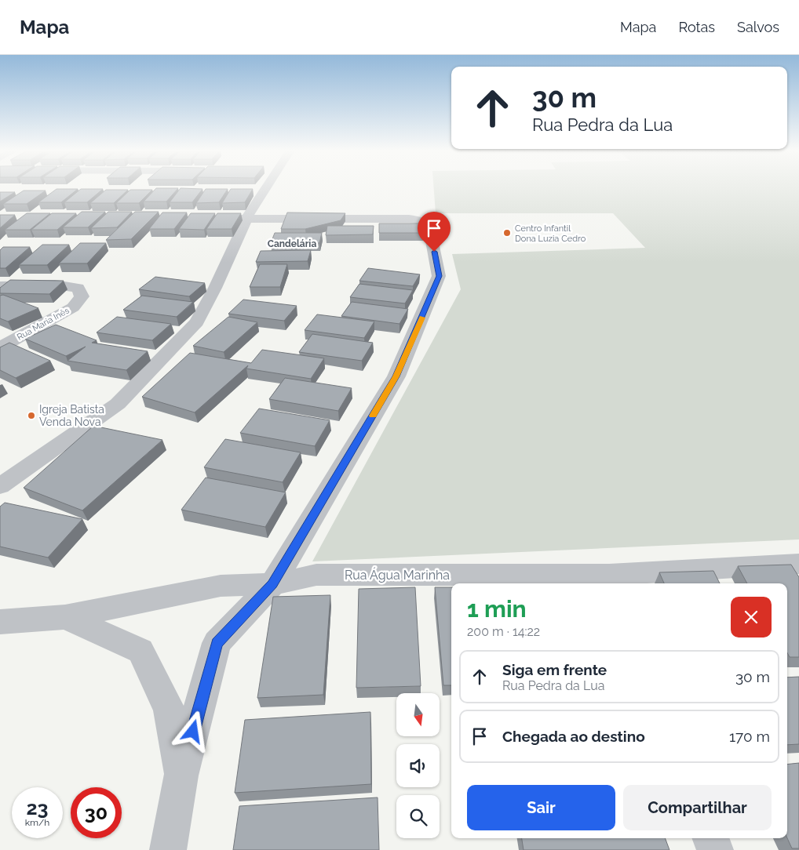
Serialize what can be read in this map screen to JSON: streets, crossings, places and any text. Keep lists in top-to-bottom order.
{
  "streets": {
    "street": ["Rua Maria Inês", "Rua Água Marinha"]
  },
  "districts": ["Candelária"],
  "places": ["Centro Infantil Dona Luzia Cedro", "Igreja Batista Venda Nova"],
  "north": "bottom",
  "page": {
    "header": "Mapa",
    "nav": ["Mapa", "Rotas", "Salvos"],
    "turn": ["30 m", "Rua Pedra da Lua"],
    "heading": ["1 min", "200 m · 14:22"],
    "list": [
      {
        "name": "Siga em frente",
        "note": "Rua Pedra da Lua",
        "value": "30 m"
      },
      {
        "name": "Chegada ao destino",
        "value": "170 m"
      }
    ],
    "buttons": ["Sair", "Compartilhar"],
    "speed": "23 km/h",
    "limit": "30"
  }
}
